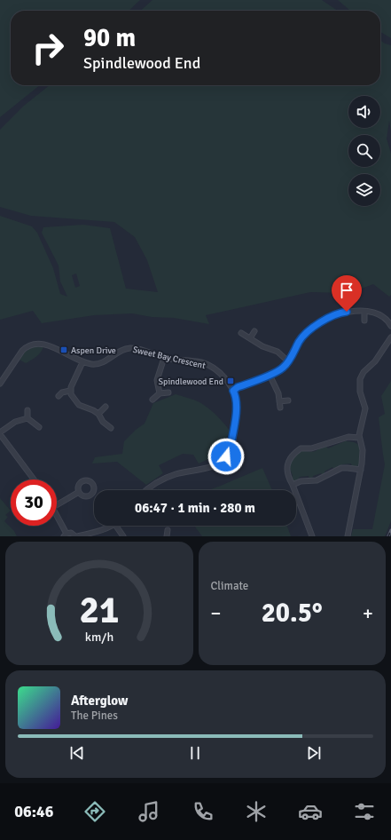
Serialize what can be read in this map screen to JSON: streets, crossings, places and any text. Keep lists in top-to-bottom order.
{
  "streets": {
    "street": ["Sweet Bay Crescent"]
  },
  "places": {
    "transit": ["Aspen Drive", "Spindlewood End"]
  },
  "page": {
    "turn": ["90 m", "Spindlewood End"],
    "limit": "30",
    "trip": "06:47 · 1 min · 280 m",
    "tile": "Climate",
    "heat": ["−", "20.5°", "+"],
    "song": ["Afterglow", "The Pines"],
    "tabs": "06:46",
    "gauge": ["21", "km/h"]
  }
}
